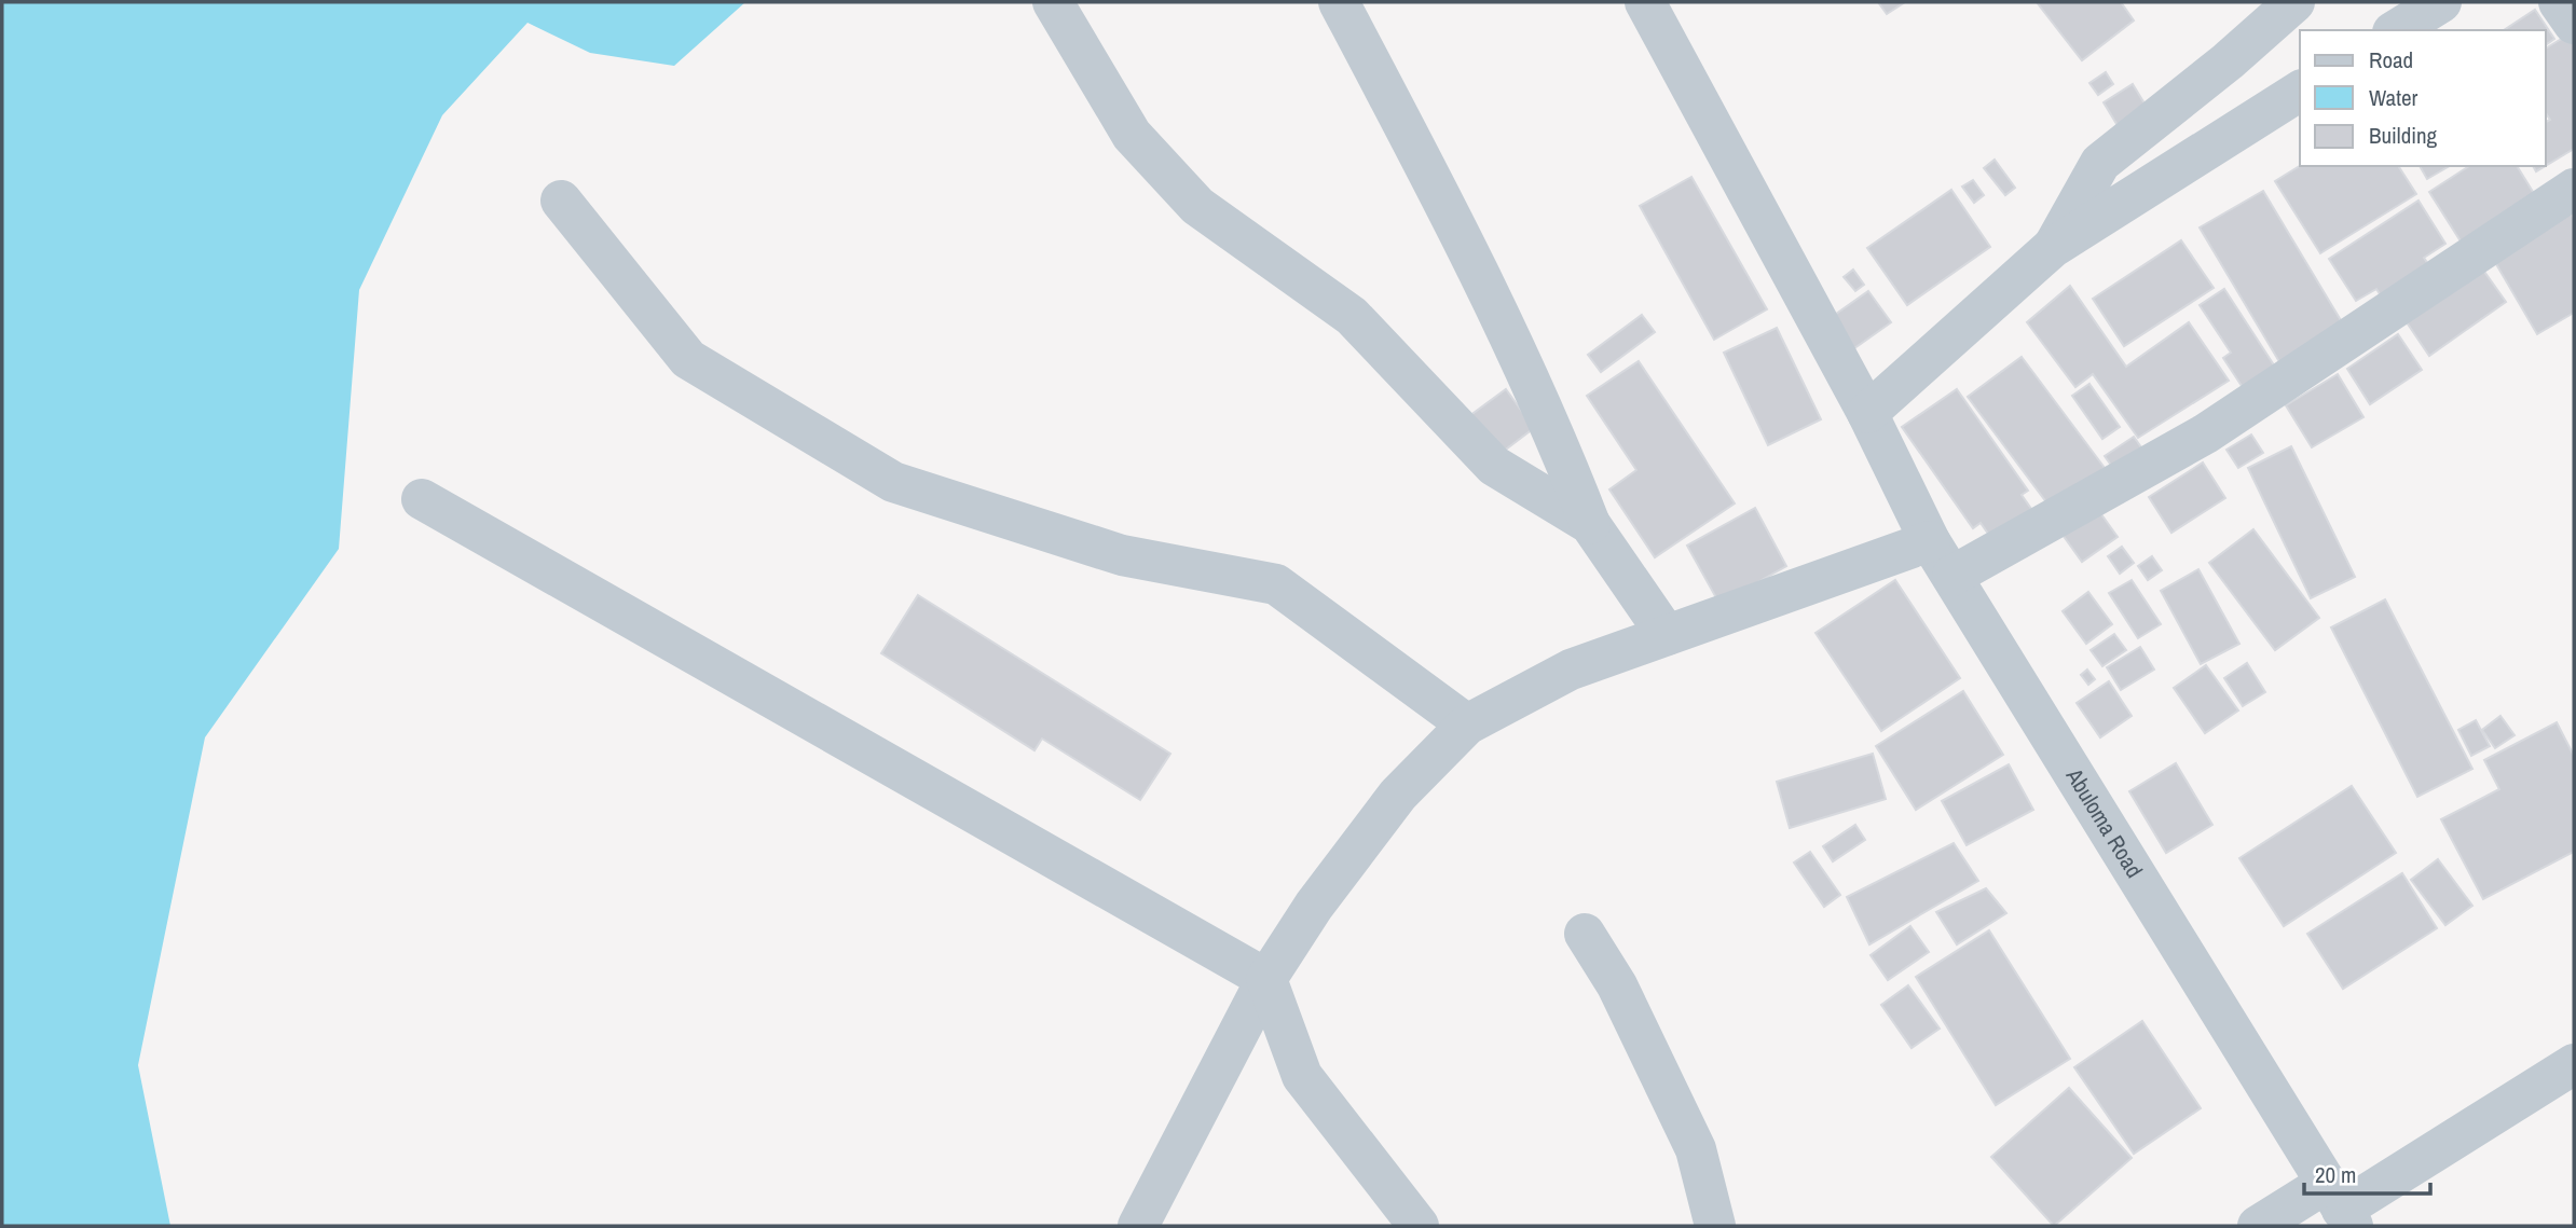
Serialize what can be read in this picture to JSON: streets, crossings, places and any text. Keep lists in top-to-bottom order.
{
  "streets": {
    "street": ["Abuloma Road"]
  },
  "legend": ["Road", "Water", "Building"],
  "scale_bar": "20 m"
}
